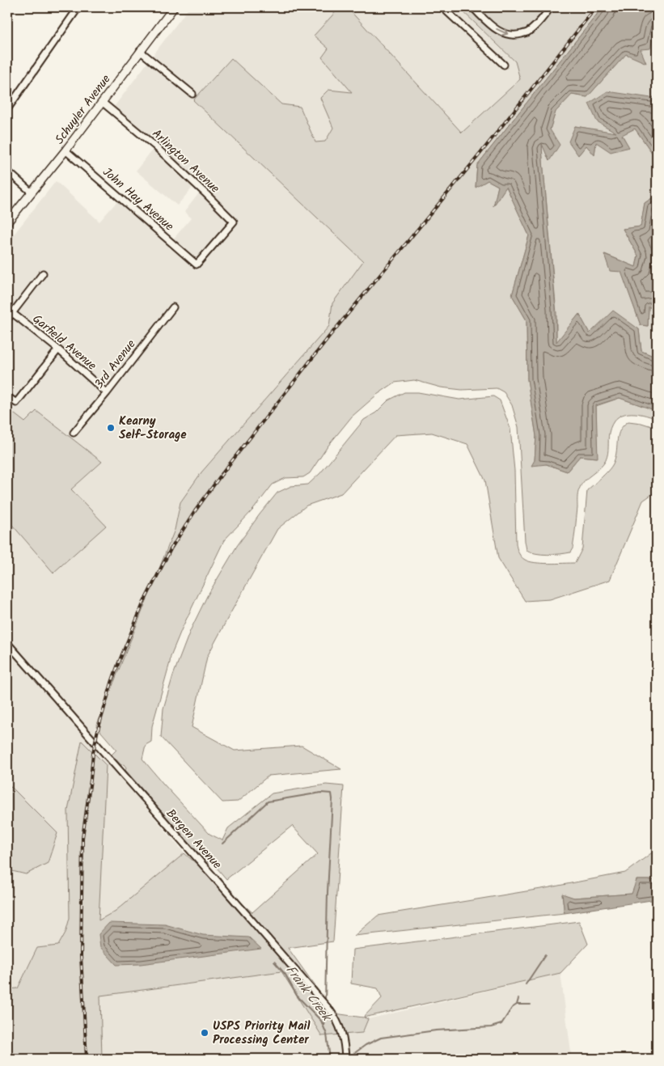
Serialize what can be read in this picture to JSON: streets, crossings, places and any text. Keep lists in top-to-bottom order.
{
  "streets": {
    "main road": ["Schuyler Avenue"],
    "street": [
      "Arlington Avenue",
      "John Hay Avenue",
      "Garfield Avenue",
      "3rd Avenue",
      "Bergen Avenue"
    ]
  },
  "crossings": [
    ["Schuyler Avenue", "Arlington Avenue"],
    ["Schuyler Avenue", "John Hay Avenue"],
    ["Arlington Avenue", "John Hay Avenue"],
    ["Garfield Avenue", "3rd Avenue"]
  ],
  "water": ["Frank Creek"],
  "places": ["Kearny Self-Storage", "USPS Priority Mail Processing Center"]
}
